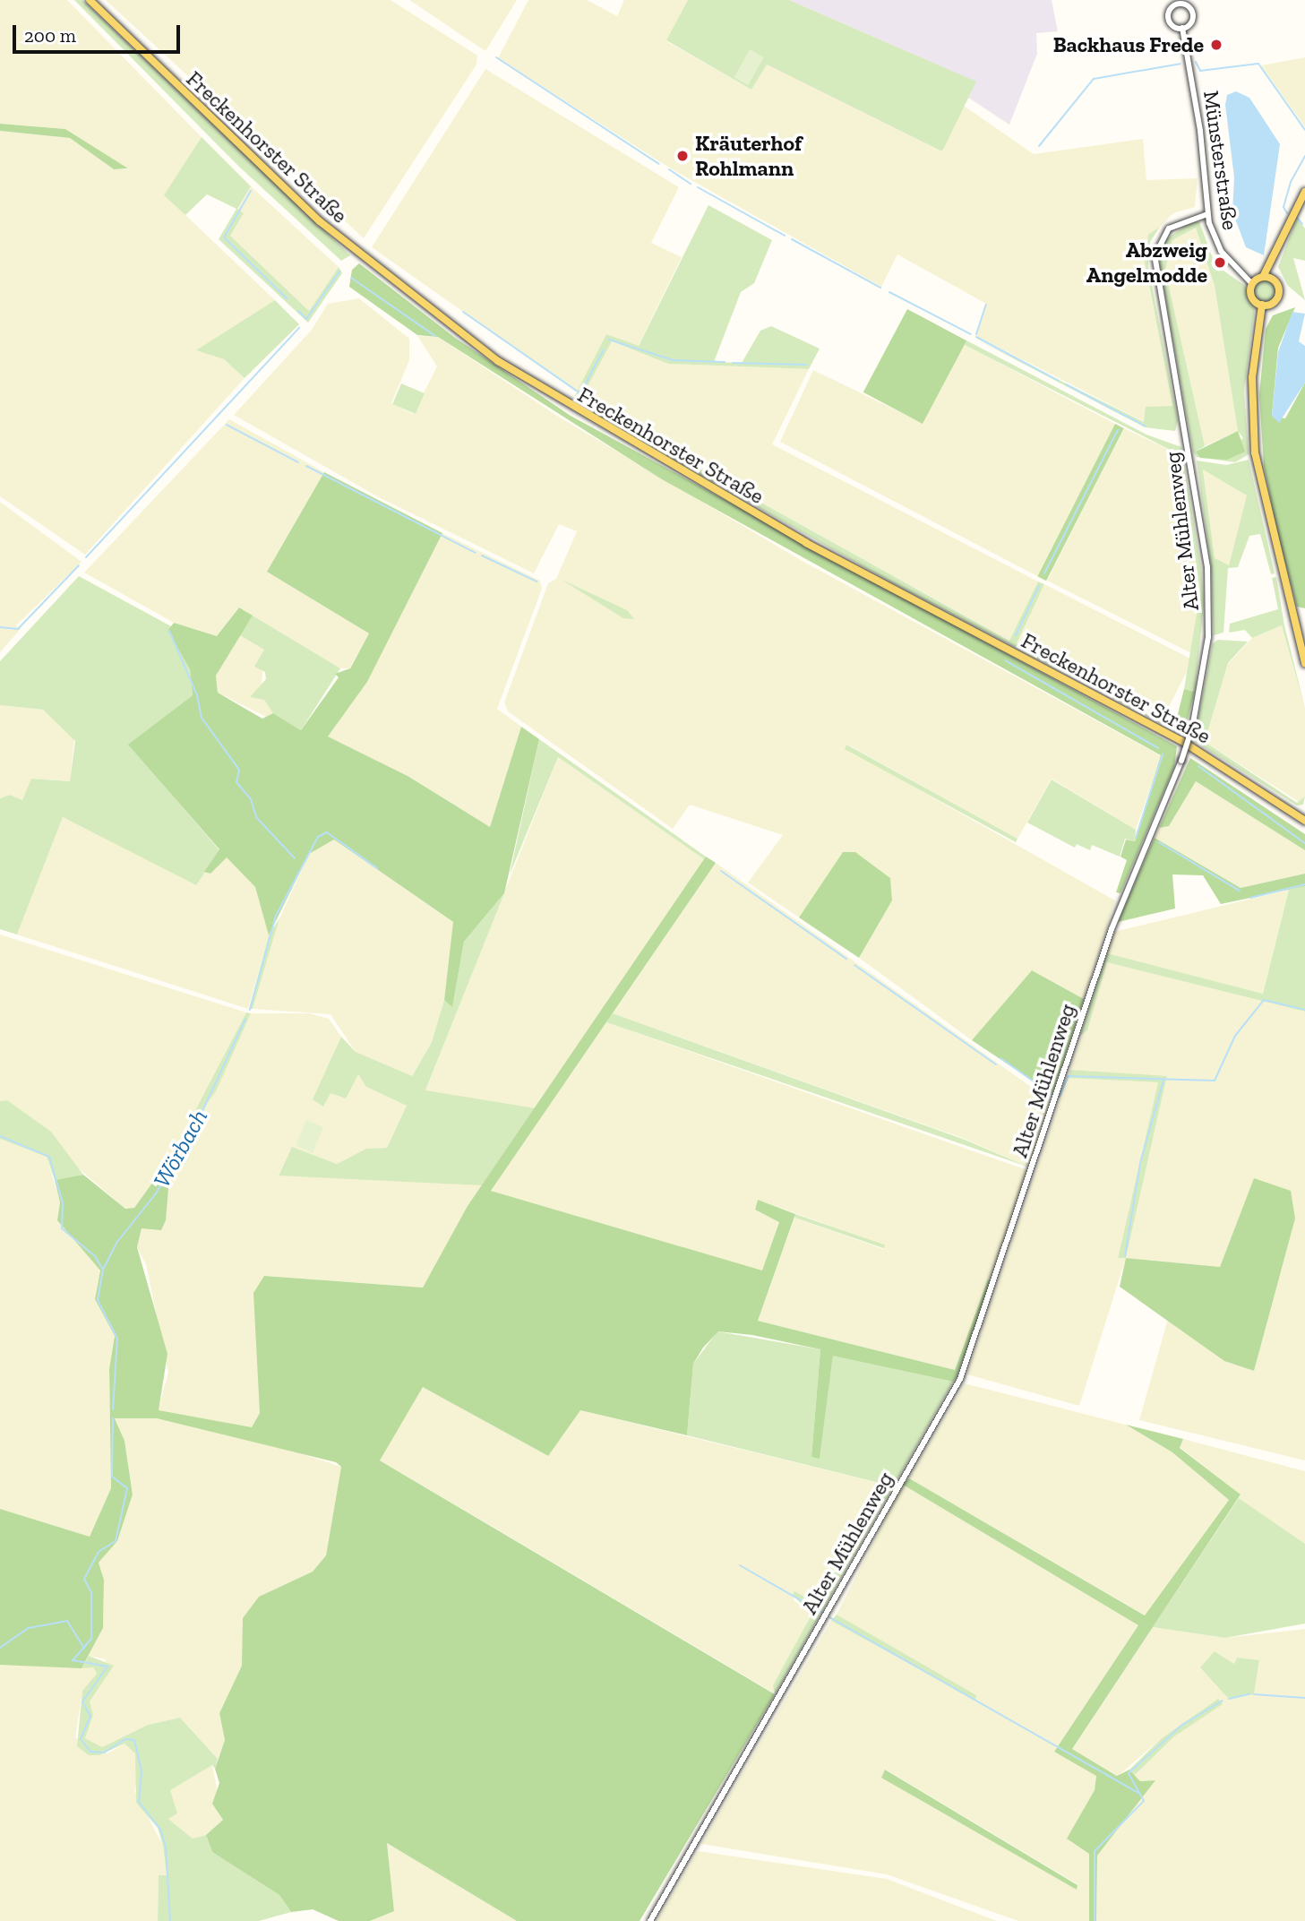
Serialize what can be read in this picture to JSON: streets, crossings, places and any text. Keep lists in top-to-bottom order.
{
  "streets": {
    "main road": ["Freckenhorster Straße"],
    "street": ["Münsterstraße", "Alter Mühlenweg"]
  },
  "crossings": [
    ["Münsterstraße", "Alter Mühlenweg"]
  ],
  "water": ["Wörbach"],
  "places": ["Backhaus Frede", "Kräuterhof Rohlmann", "Abzweig Angelmodde"],
  "scale_bar": "200 m"
}
